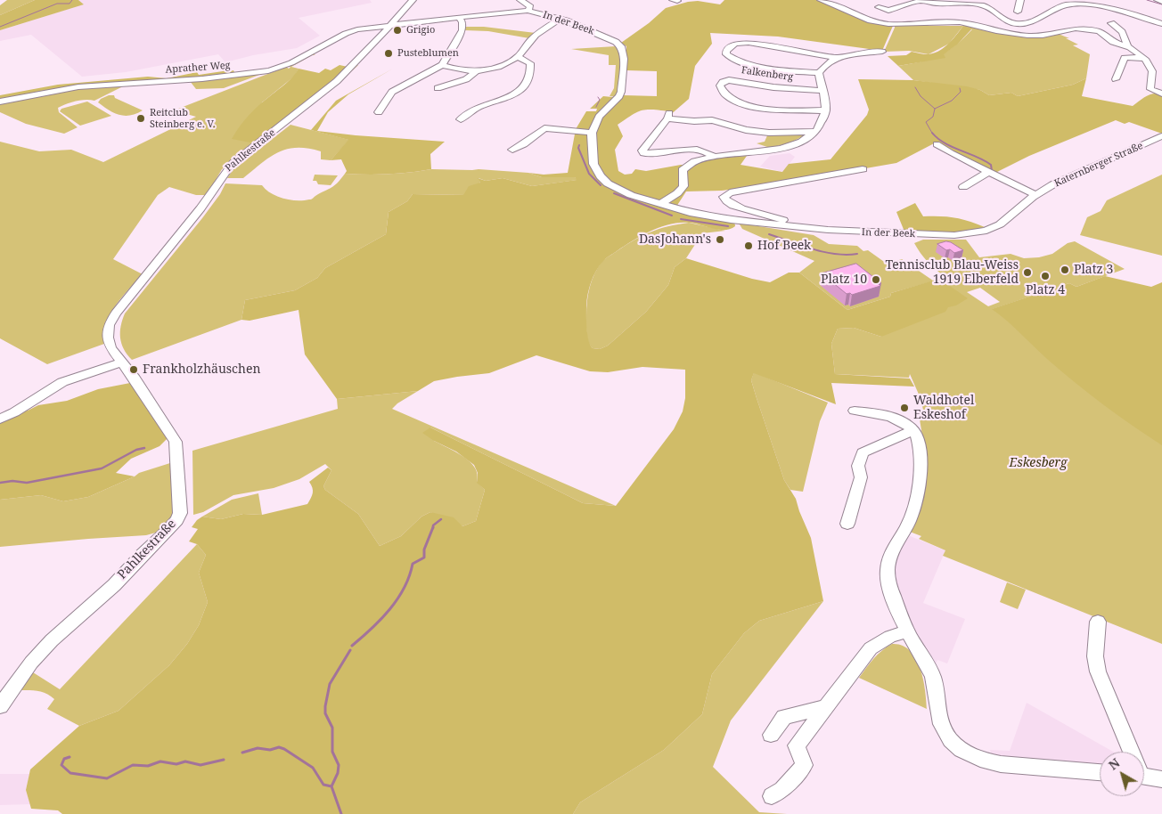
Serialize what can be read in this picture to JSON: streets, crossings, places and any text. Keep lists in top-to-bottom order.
{
  "streets": {
    "street": [
      "In der Beek",
      "Aprather Weg",
      "Falkenberg",
      "Pahlkestraße",
      "Katernberger Straße"
    ]
  },
  "crossings": [
    ["In der Beek", "Aprather Weg"],
    ["In der Beek", "Pahlkestraße"],
    ["In der Beek", "Katernberger Straße"],
    ["Aprather Weg", "Pahlkestraße"]
  ],
  "parks": ["Eskesberg"],
  "places": [
    "Grigio",
    "Pusteblumen",
    "Reitclub Steinberg e. V.",
    "DasJohann's",
    "Hof Beek",
    "Platz 3",
    "Tennisclub Blau-Weiss 1919 Elberfeld",
    "Platz 4",
    "Platz 10",
    "Frankholzhäuschen",
    "Waldhotel Eskeshof"
  ],
  "north": "top left"
}
